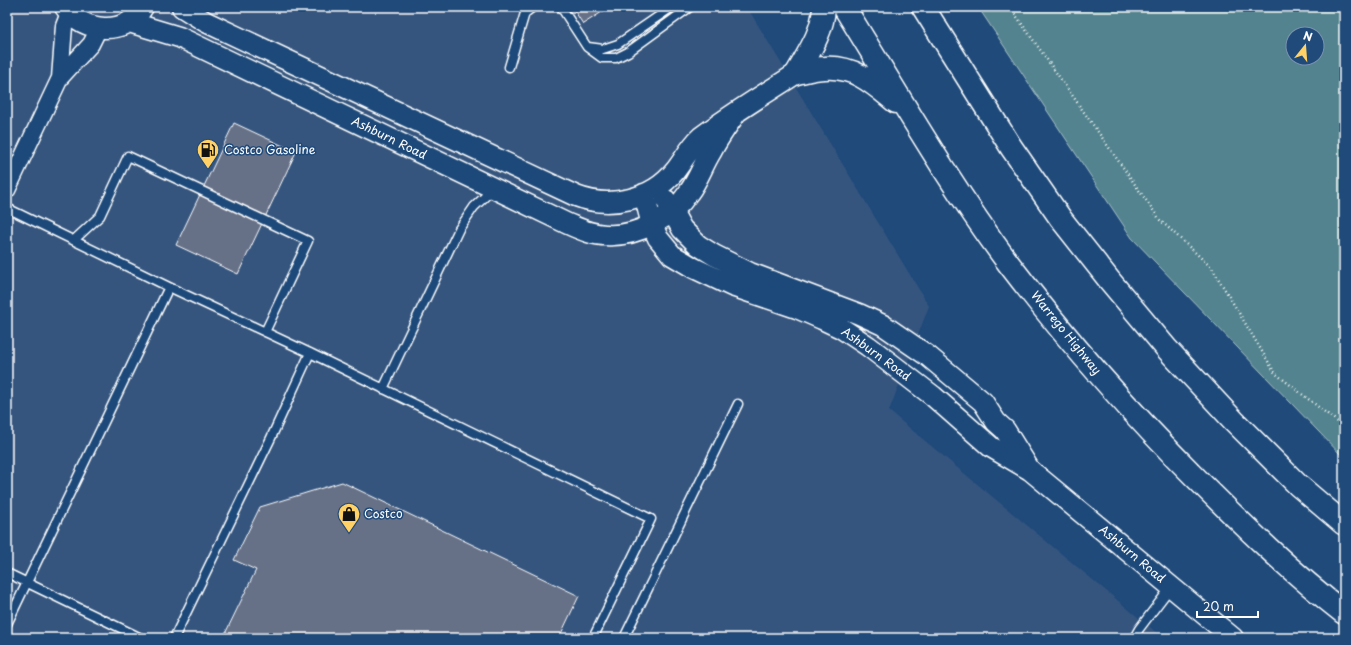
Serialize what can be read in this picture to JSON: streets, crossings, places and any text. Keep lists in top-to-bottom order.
{
  "streets": {
    "highway": ["Warrego Highway"],
    "street": ["Ashburn Road"]
  },
  "places": {
    "fuel station": ["Costco Gasoline"],
    "shop": ["Costco"]
  },
  "scale_bar": "20 m",
  "north": "top"
}
